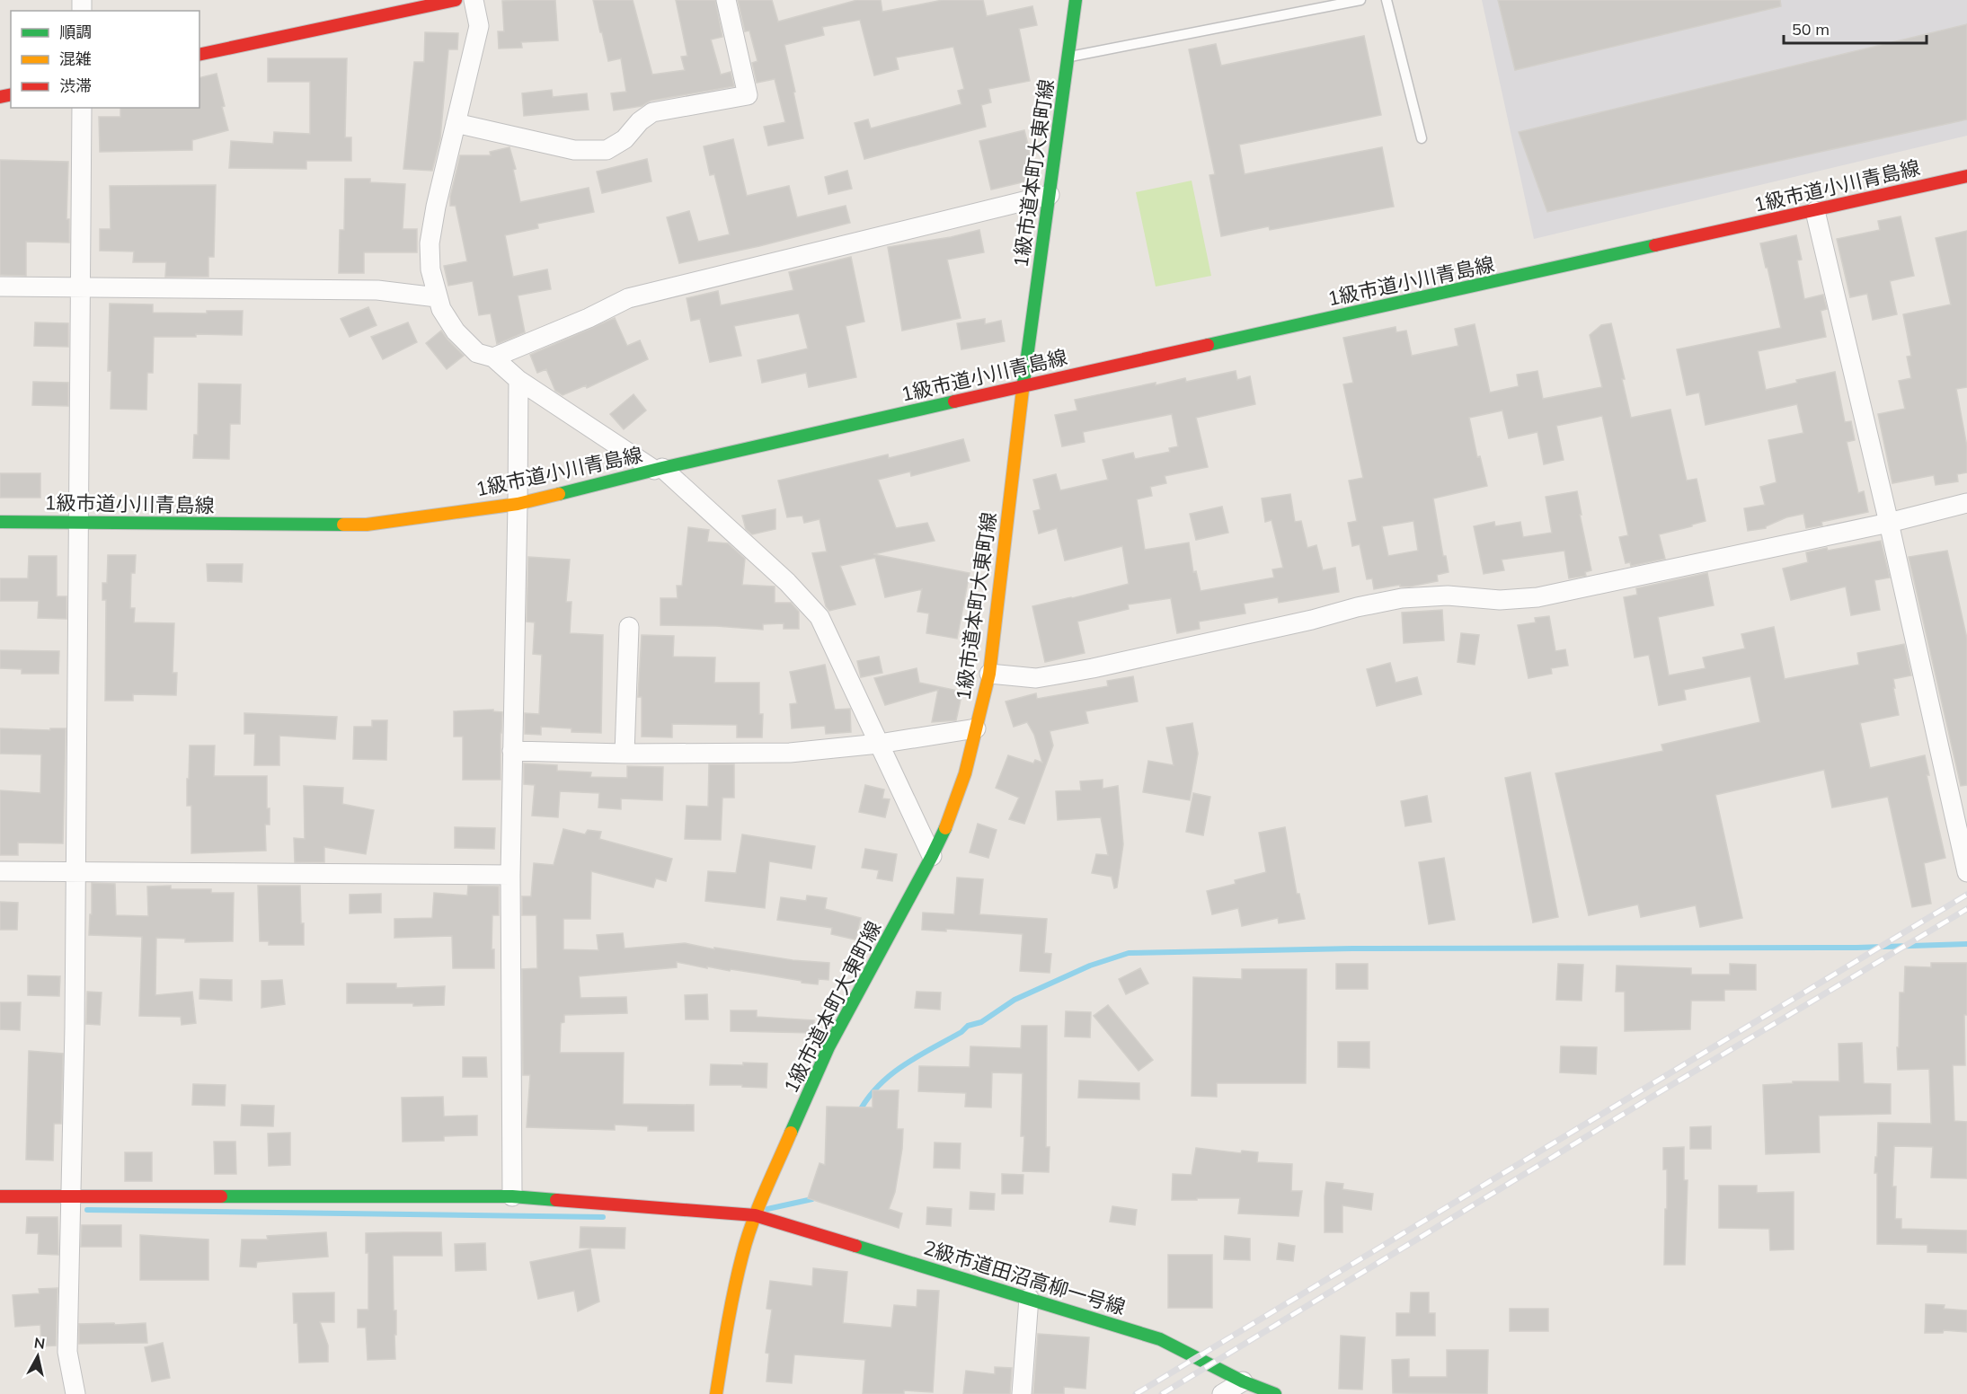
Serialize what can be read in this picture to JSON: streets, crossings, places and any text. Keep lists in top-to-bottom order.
{
  "streets": {
    "street": ["1級市道本町大東町線", "1級市道小川青島線", "2級市道田沼高柳一号線"]
  },
  "crossings": [
    ["1級市道本町大東町線", "1級市道小川青島線"],
    ["1級市道本町大東町線", "2級市道田沼高柳一号線"]
  ],
  "legend": ["順調", "混雑", "渋滞"],
  "scale_bar": "50 m",
  "north": "top"
}
